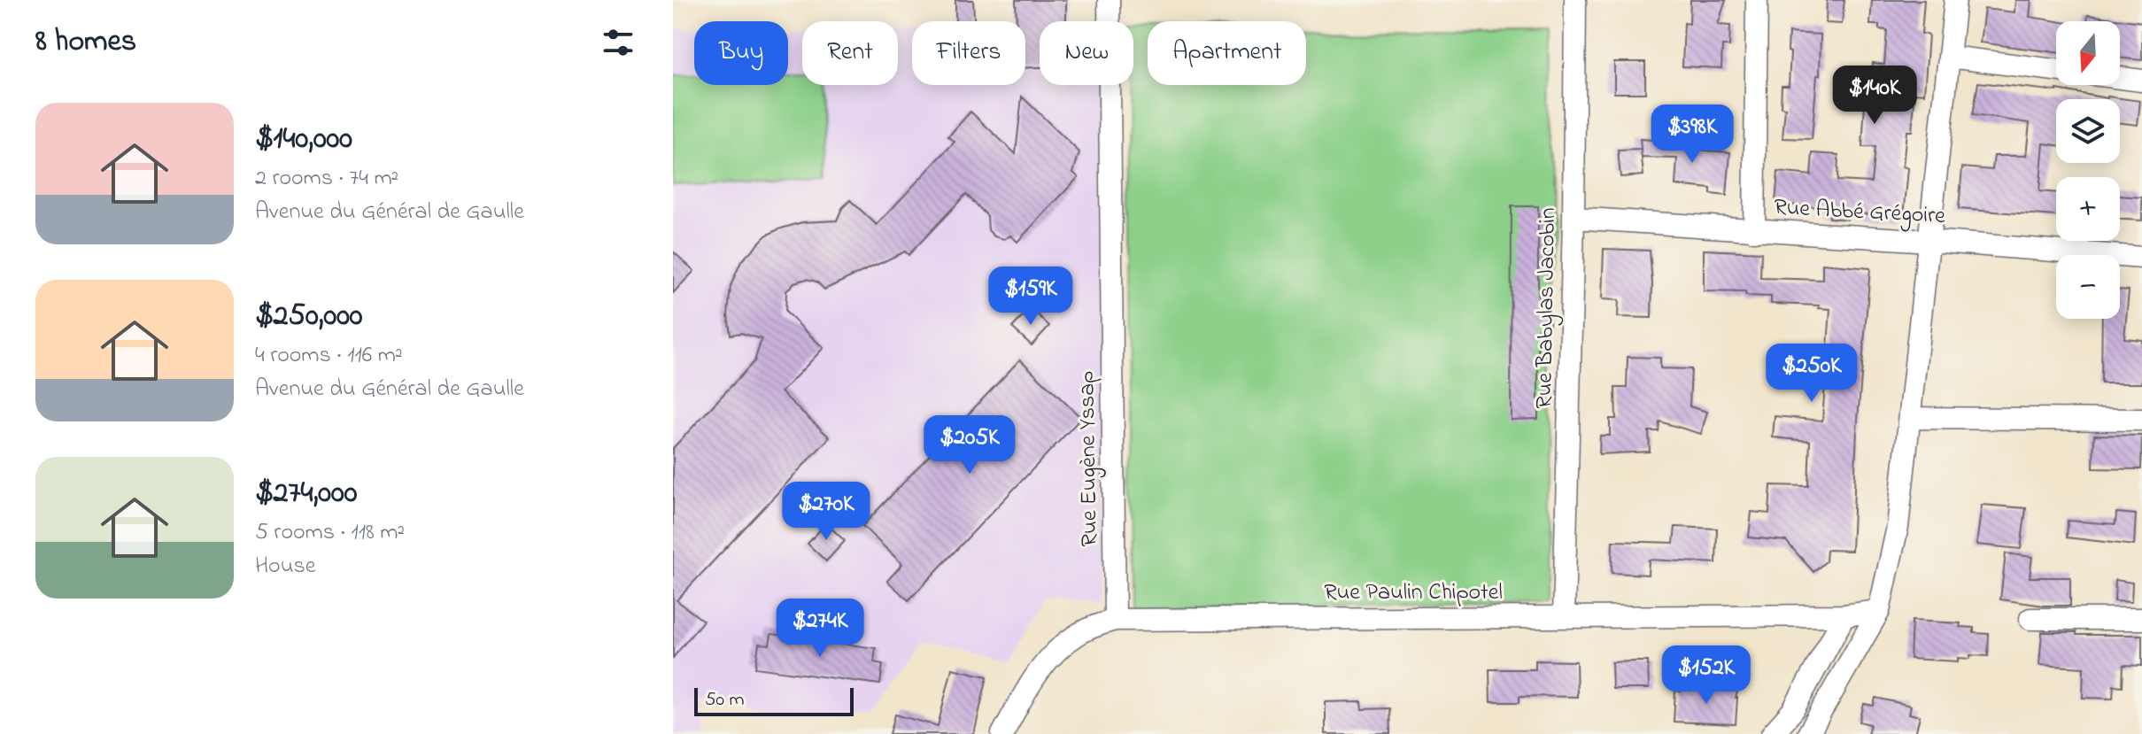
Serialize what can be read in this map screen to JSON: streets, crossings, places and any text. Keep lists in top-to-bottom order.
{
  "streets": {
    "street": [
      "Rue Abbé Grégoire",
      "Rue Babylas Jacobin",
      "Rue Eugène Yssap",
      "Rue Paulin Chipotel"
    ]
  },
  "crossings": [
    ["Rue Abbé Grégoire", "Rue Babylas Jacobin"],
    ["Rue Babylas Jacobin", "Rue Paulin Chipotel"],
    ["Rue Eugène Yssap", "Rue Paulin Chipotel"]
  ],
  "scale_bar": "50 m",
  "north": "bottom",
  "page": {
    "heading": "8 homes",
    "map_buttons": ["+", "−"],
    "chip": [
      "Buy",
      "Rent",
      "Filters",
      "New",
      "Apartment"
    ],
    "price": [
      "$140K",
      "$398K",
      "$159K",
      "$250K",
      "$205K",
      "$270K",
      "$274K",
      "$152K"
    ],
    "list": [
      {
        "name": "$140,000",
        "note": "2 rooms · 74 m² · Avenue du Général de Gaulle"
      },
      {
        "name": "$250,000",
        "note": "4 rooms · 116 m² · Avenue du Général de Gaulle"
      },
      {
        "name": "$274,000",
        "note": "5 rooms · 118 m² · House"
      }
    ],
    "scale": "50 m"
  }
}
